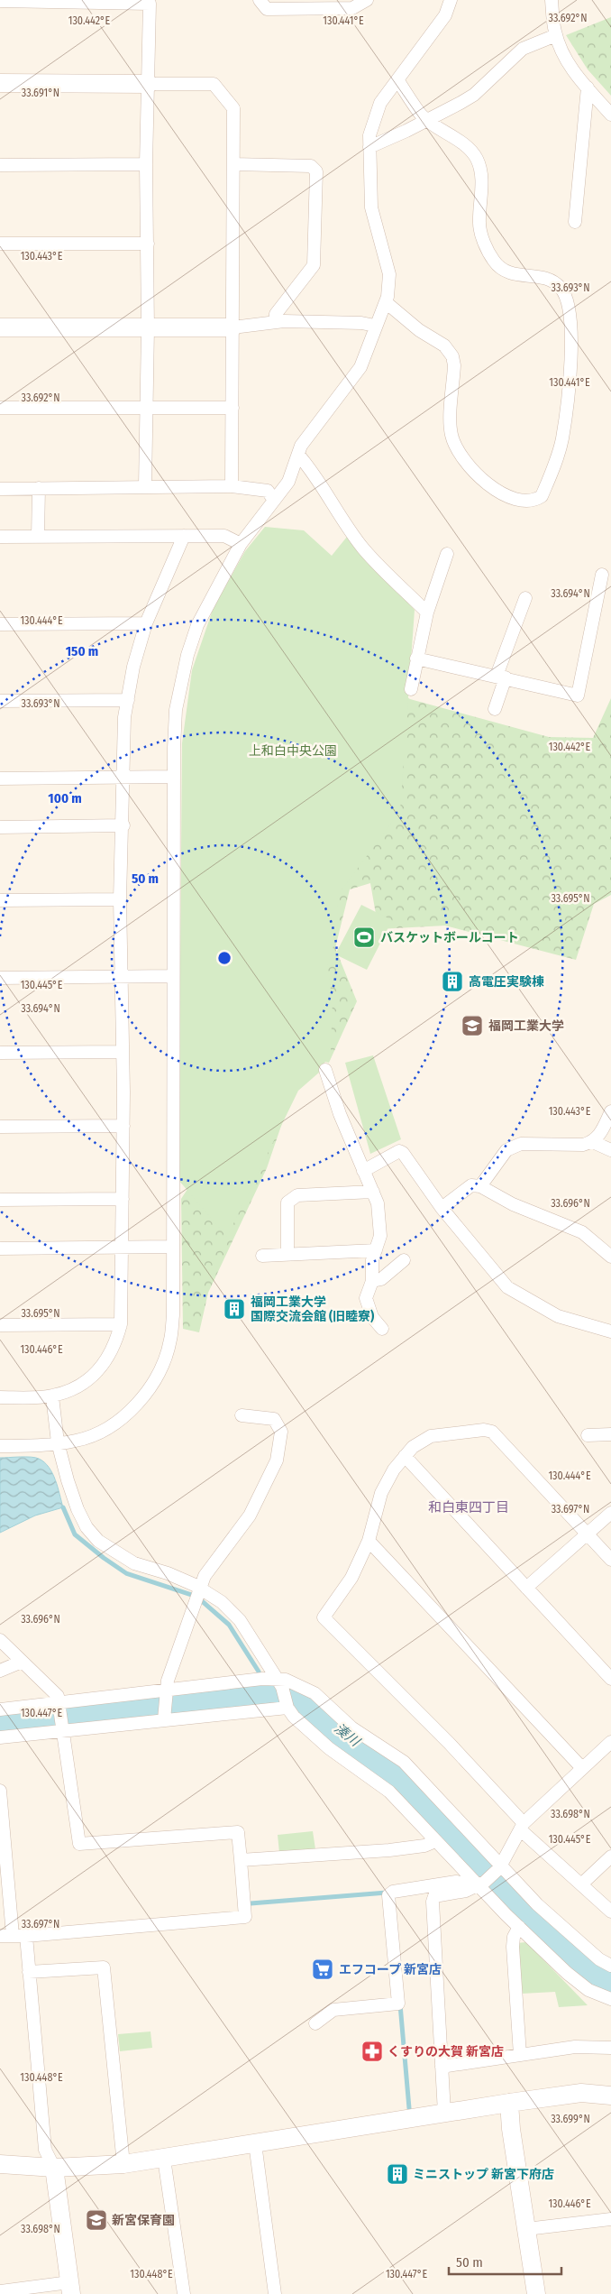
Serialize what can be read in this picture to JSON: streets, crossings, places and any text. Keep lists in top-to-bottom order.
{
  "districts": ["和白東四丁目"],
  "water": ["湊川"],
  "parks": ["上和白中央公園"],
  "places": {
    "sports": ["バスケットボールコート"],
    "building": ["高電圧実験棟", "福岡工業大学 国際交流会館 (旧睦寮)", "ミニストップ 新宮下府店"],
    "school or university": ["福岡工業大学", "新宮保育園"],
    "supermarket": ["エフコープ 新宮店"],
    "pharmacy": ["くすりの大賀 新宮店"]
  },
  "scale_bar": "50 m",
  "coordinates": [
    "33.692°N",
    "130.442°E",
    "130.441°E",
    "33.691°N",
    "130.443°E",
    "33.693°N",
    "33.694°N",
    "130.444°E",
    "33.695°N",
    "130.445°E",
    "33.696°N",
    "130.446°E",
    "33.697°N",
    "130.447°E",
    "33.698°N",
    "130.448°E",
    "33.699°N"
  ],
  "rings": ["150 m", "100 m", "50 m"]
}
